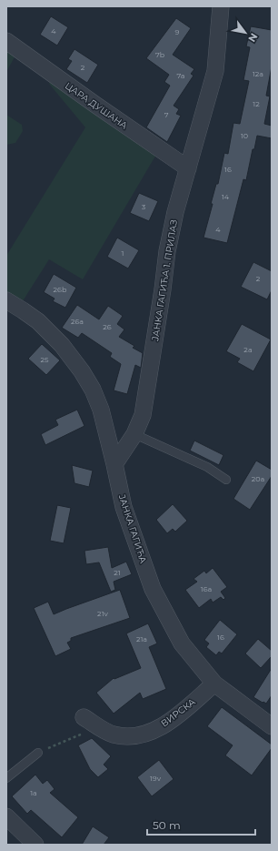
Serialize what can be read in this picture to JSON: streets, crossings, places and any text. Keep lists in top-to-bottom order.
{
  "streets": {
    "street": [
      "ЦАРА ДУШАНА",
      "ЈАНКА ГАГИЋА 1. ПРИЛАЗ",
      "ЈАНКА ГАГИЋА",
      "ВИРСКА"
    ]
  },
  "crossings": [
    ["ЦАРА ДУШАНА", "ЈАНКА ГАГИЋА 1. ПРИЛАЗ"],
    ["ЈАНКА ГАГИЋА 1. ПРИЛАЗ", "ЈАНКА ГАГИЋА"],
    ["ЈАНКА ГАГИЋА", "ВИРСКА"]
  ],
  "house_numbers": [
    "4",
    "9",
    "7b",
    "2",
    "12a",
    "7a",
    "12",
    "7",
    "10",
    "16",
    "14",
    "3",
    "4",
    "1",
    "2",
    "26b",
    "26a",
    "26",
    "2a",
    "25",
    "20a",
    "21",
    "16a",
    "21v",
    "16",
    "21a",
    "19v",
    "1a"
  ],
  "scale_bar": "50 m",
  "north": "bottom right"
}
